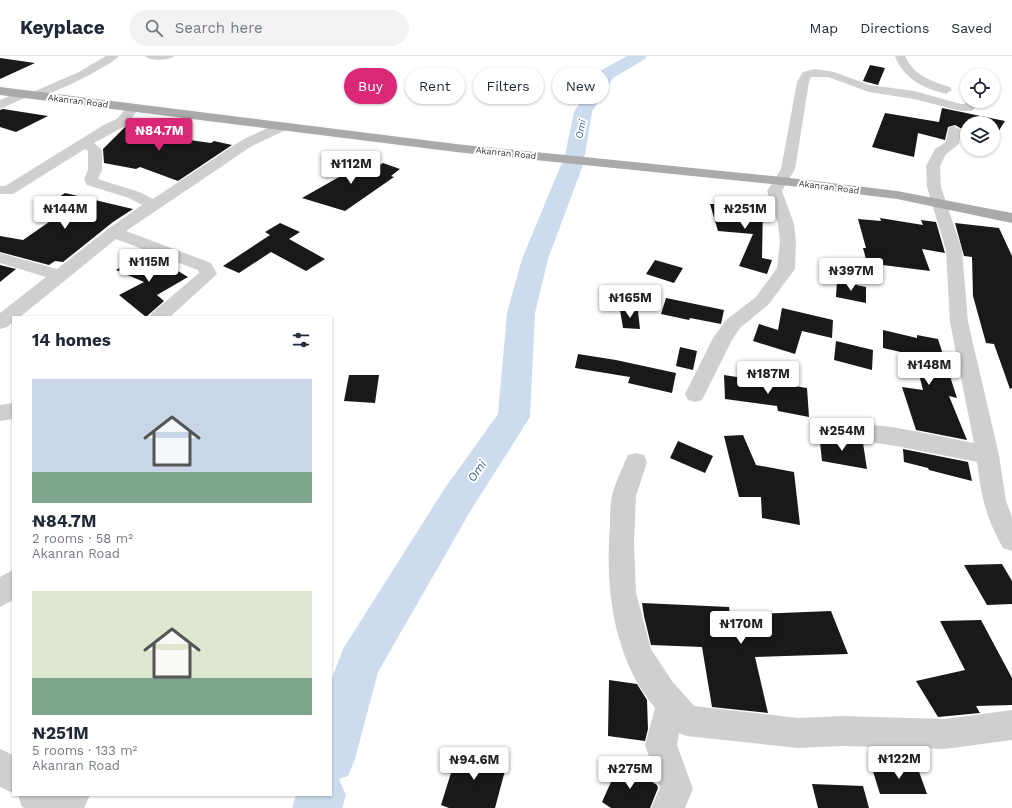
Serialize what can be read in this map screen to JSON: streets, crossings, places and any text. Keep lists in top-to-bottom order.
{
  "streets": {
    "main road": ["Akanran Road"]
  },
  "water": ["Omi"],
  "page": {
    "header": "Keyplace",
    "search": "Search here",
    "nav": ["Map", "Directions", "Saved"],
    "chip": [
      "Buy",
      "Rent",
      "Filters",
      "New"
    ],
    "price": [
      "₦84.7M",
      "₦112M",
      "₦144M",
      "₦251M",
      "₦115M",
      "₦397M",
      "₦165M",
      "₦148M",
      "₦187M",
      "₦254M",
      "₦170M",
      "₦122M",
      "₦94.6M",
      "₦275M"
    ],
    "heading": "14 homes",
    "list": [
      {
        "name": "₦84.7M",
        "note": "2 rooms · 58 m² · Akanran Road"
      },
      {
        "name": "₦251M",
        "note": "5 rooms · 133 m² · Akanran Road"
      }
    ]
  }
}
